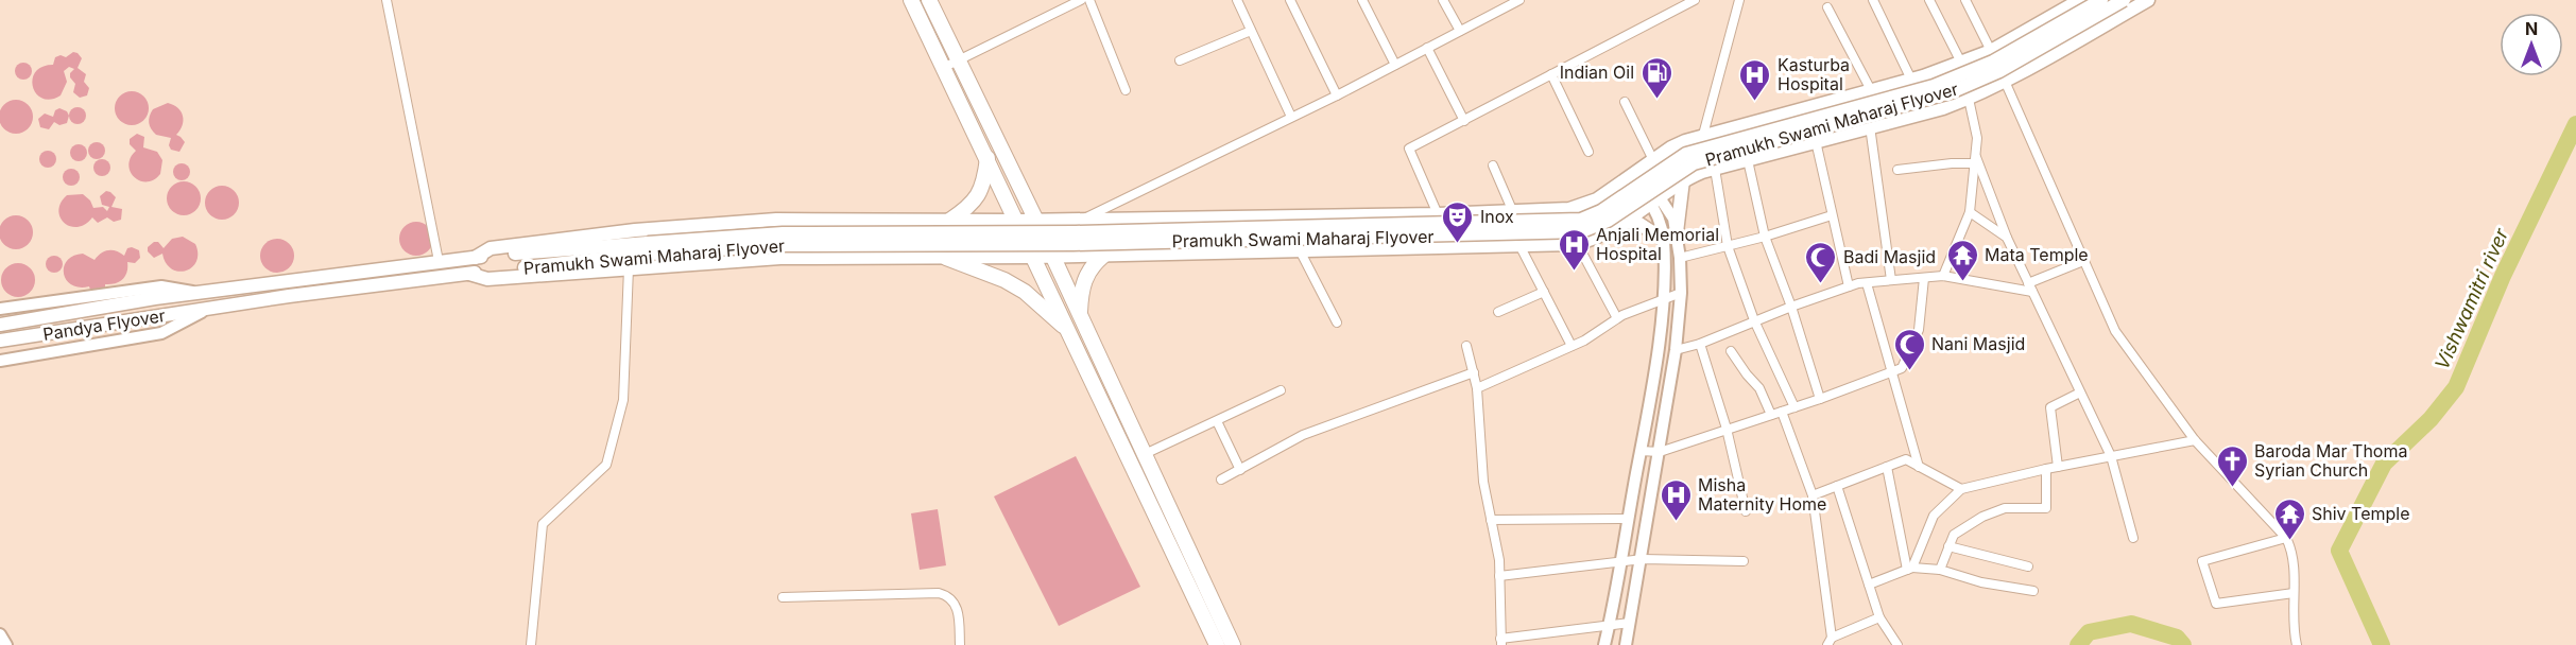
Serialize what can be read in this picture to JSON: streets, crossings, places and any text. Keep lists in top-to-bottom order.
{
  "streets": {
    "main road": ["Pramukh Swami Maharaj Flyover", "Pandya Flyover"]
  },
  "crossings": [
    ["Pramukh Swami Maharaj Flyover", "Pandya Flyover"]
  ],
  "water": ["Vishwamitri river"],
  "places": {
    "fuel station": ["Indian Oil"],
    "hospital": ["Kasturba Hospital", "Anjali Memorial Hospital", "Misha Maternity Home"],
    "theatre": ["Inox"],
    "temple": ["Mata Temple", "Shiv Temple"],
    "mosque": ["Badi Masjid", "Nani Masjid"],
    "church": ["Baroda Mar Thoma Syrian Church"]
  },
  "north": "top"
}
